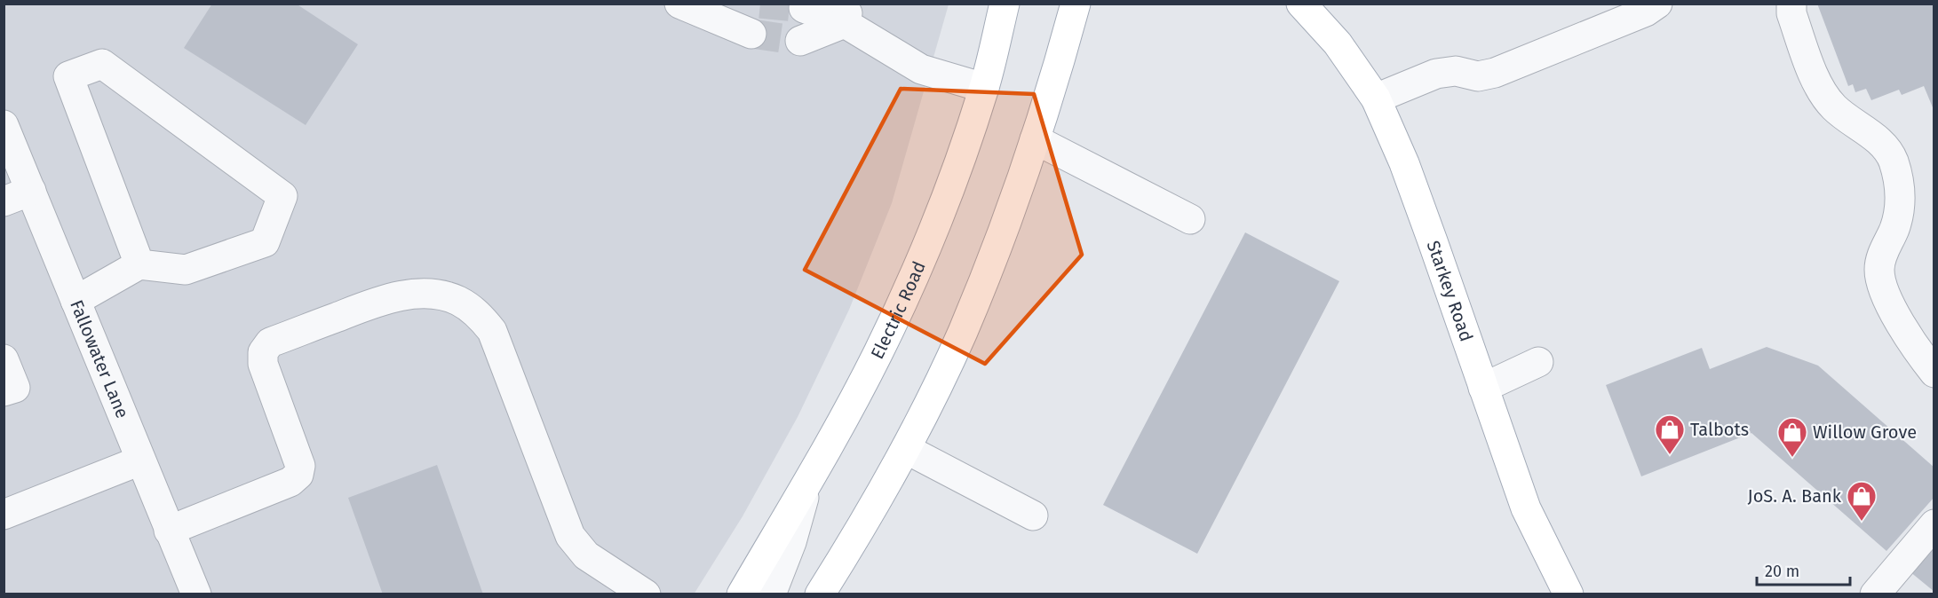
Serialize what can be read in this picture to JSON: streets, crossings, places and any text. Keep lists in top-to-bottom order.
{
  "streets": {
    "main road": ["Starkey Road", "Electric Road"],
    "street": ["Fallowater Lane"]
  },
  "places": {
    "shop": ["Talbots", "Willow Grove", "JoS. A. Bank"]
  },
  "scale_bar": "20 m"
}
